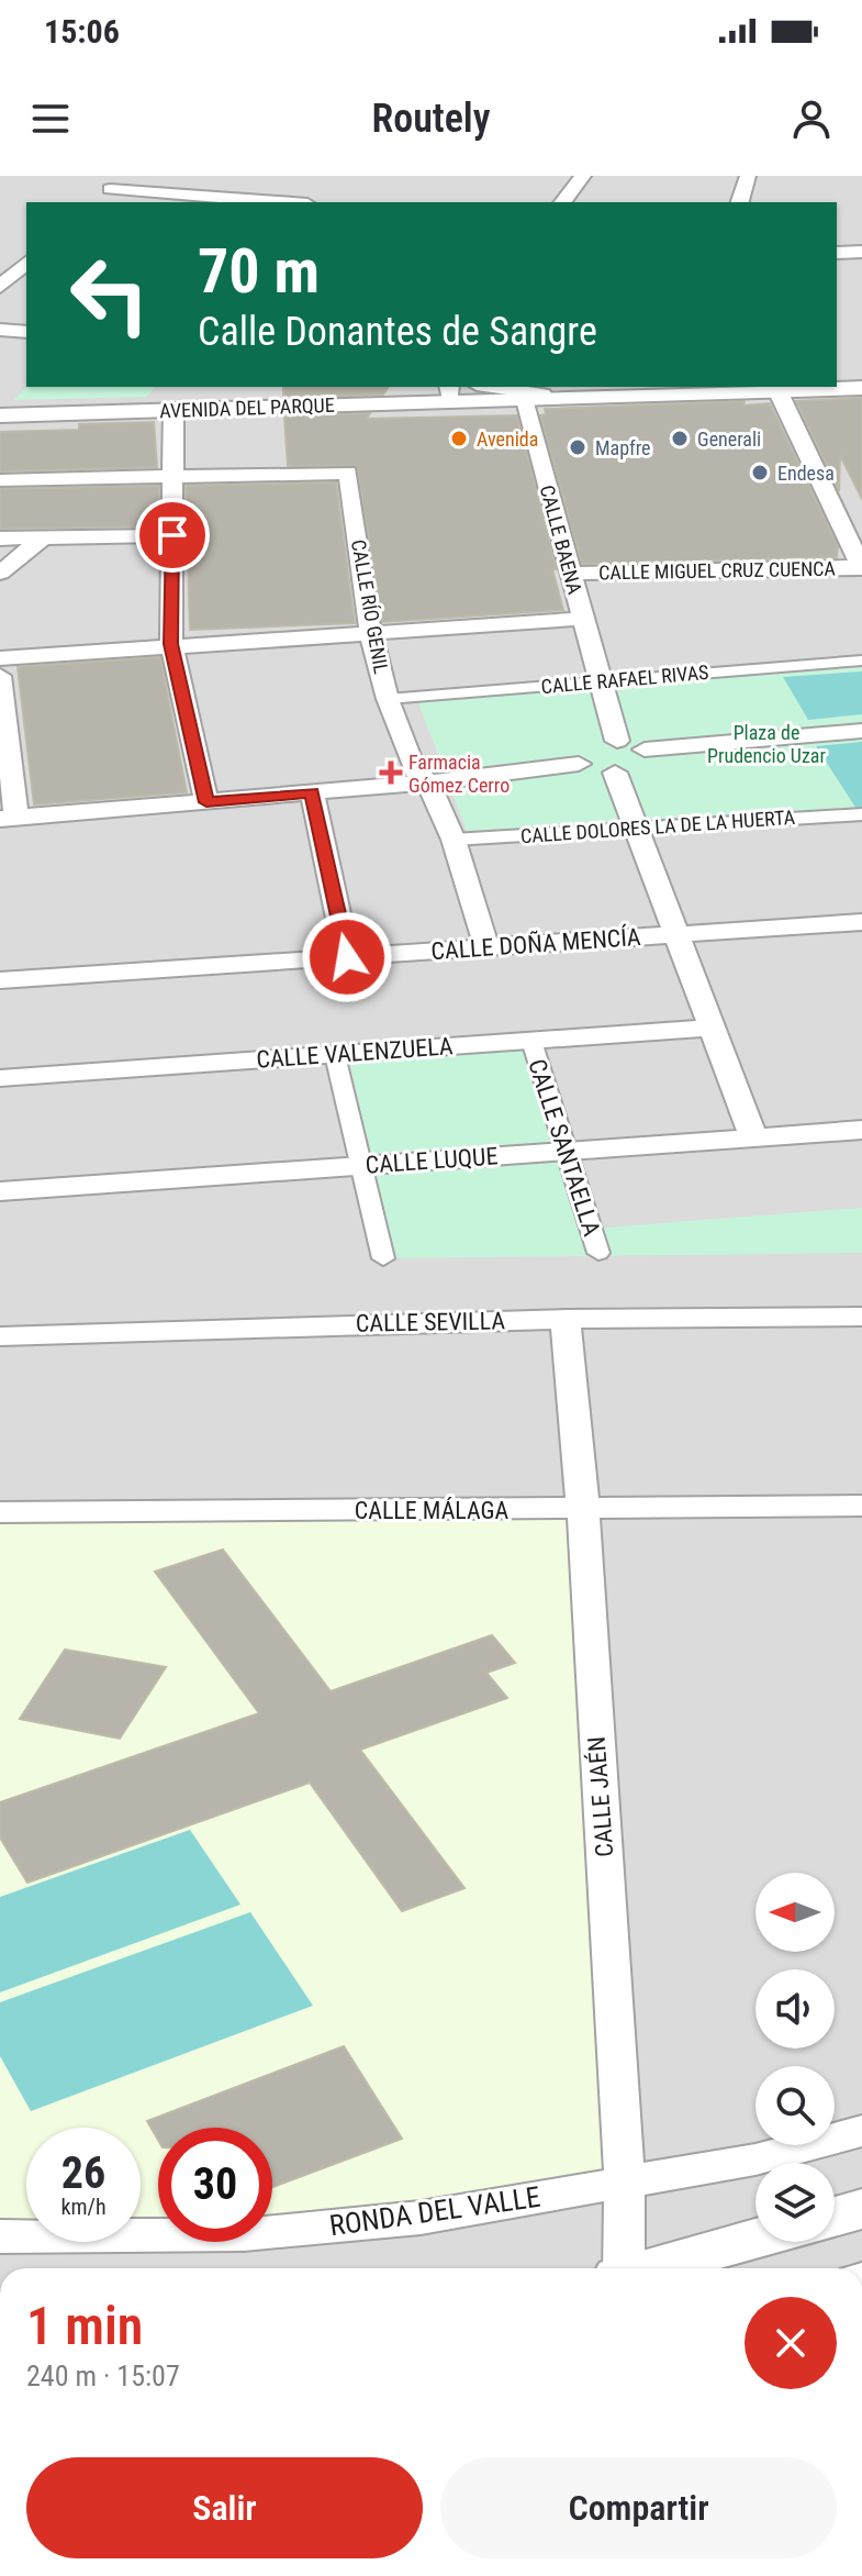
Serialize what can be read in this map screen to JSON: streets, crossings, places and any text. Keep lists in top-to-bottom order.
{
  "streets": {
    "street": [
      "AVENIDA DEL PARQUE",
      "CALLE BAENA",
      "CALLE MIGUEL CRUZ CUENCA",
      "CALLE RÍO GENIL",
      "CALLE RAFAEL RIVAS",
      "CALLE DOLORES LA DE LA HUERTA",
      "CALLE DOÑA MENCÍA",
      "CALLE VALENZUELA",
      "CALLE SANTAELLA",
      "CALLE LUQUE",
      "CALLE SEVILLA",
      "CALLE MÁLAGA",
      "CALLE JAÉN",
      "RONDA DEL VALLE"
    ]
  },
  "crossings": [
    ["AVENIDA DEL PARQUE", "CALLE BAENA"],
    ["CALLE BAENA", "CALLE MIGUEL CRUZ CUENCA"],
    ["CALLE BAENA", "CALLE RAFAEL RIVAS"],
    ["CALLE RÍO GENIL", "CALLE RAFAEL RIVAS"],
    ["CALLE RÍO GENIL", "CALLE DOLORES LA DE LA HUERTA"],
    ["CALLE RÍO GENIL", "CALLE DOÑA MENCÍA"],
    ["CALLE VALENZUELA", "CALLE SANTAELLA"],
    ["CALLE SANTAELLA", "CALLE LUQUE"],
    ["CALLE SEVILLA", "CALLE JAÉN"],
    ["CALLE MÁLAGA", "CALLE JAÉN"],
    ["CALLE JAÉN", "RONDA DEL VALLE"]
  ],
  "parks": ["Plaza de Prudencio Uzar"],
  "places": {
    "other": [
      "Avenida",
      "Generali",
      "Mapfre",
      "Endesa"
    ],
    "health": ["Farmacia Gómez Cerro"]
  },
  "north": "left",
  "page": {
    "status": "15:06",
    "header": "Routely",
    "turn": ["70 m", "Calle Donantes de Sangre"],
    "speed": "26 km/h",
    "limit": "30",
    "heading": ["1 min", "240 m · 15:07"],
    "buttons": ["Salir", "Compartir"]
  }
}
